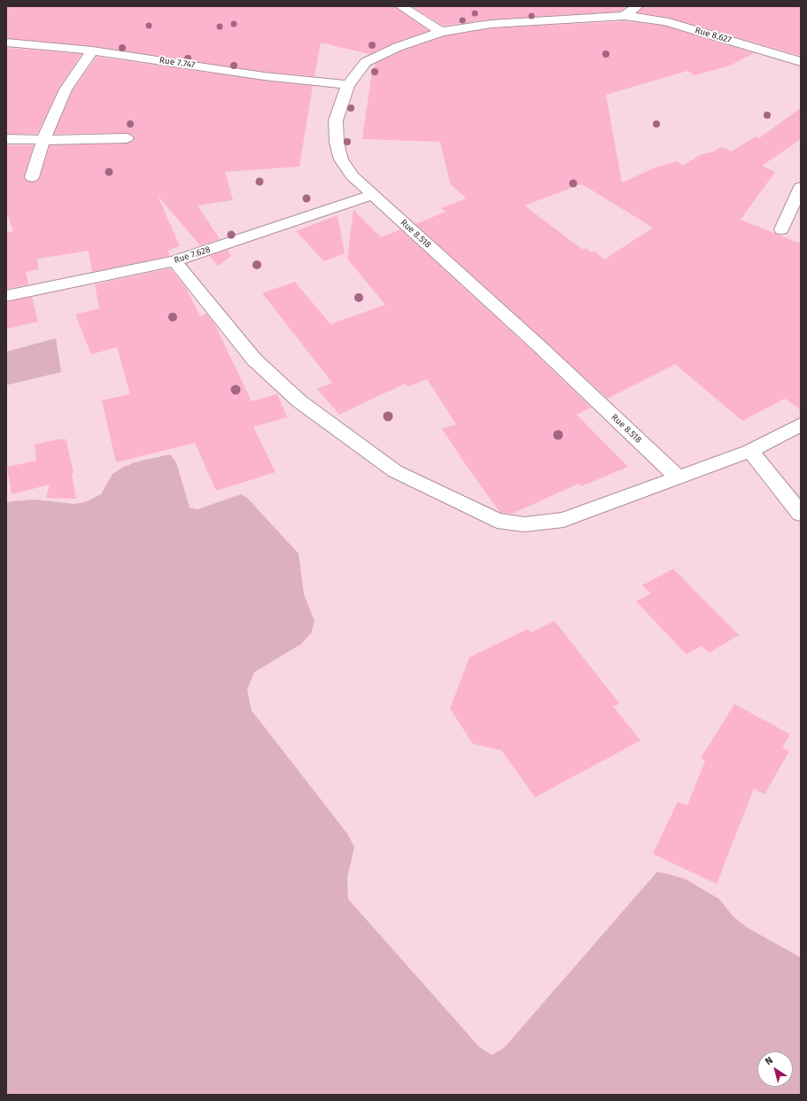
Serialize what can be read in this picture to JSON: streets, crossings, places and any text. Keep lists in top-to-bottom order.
{
  "streets": {
    "street": [
      "Rue 8.627",
      "Rue 7.747",
      "Rue 8.518",
      "Rue 7.628"
    ]
  },
  "crossings": [
    ["Rue 8.627", "Rue 8.518"],
    ["Rue 7.747", "Rue 8.518"],
    ["Rue 8.518", "Rue 7.628"]
  ],
  "north": "top left"
}
